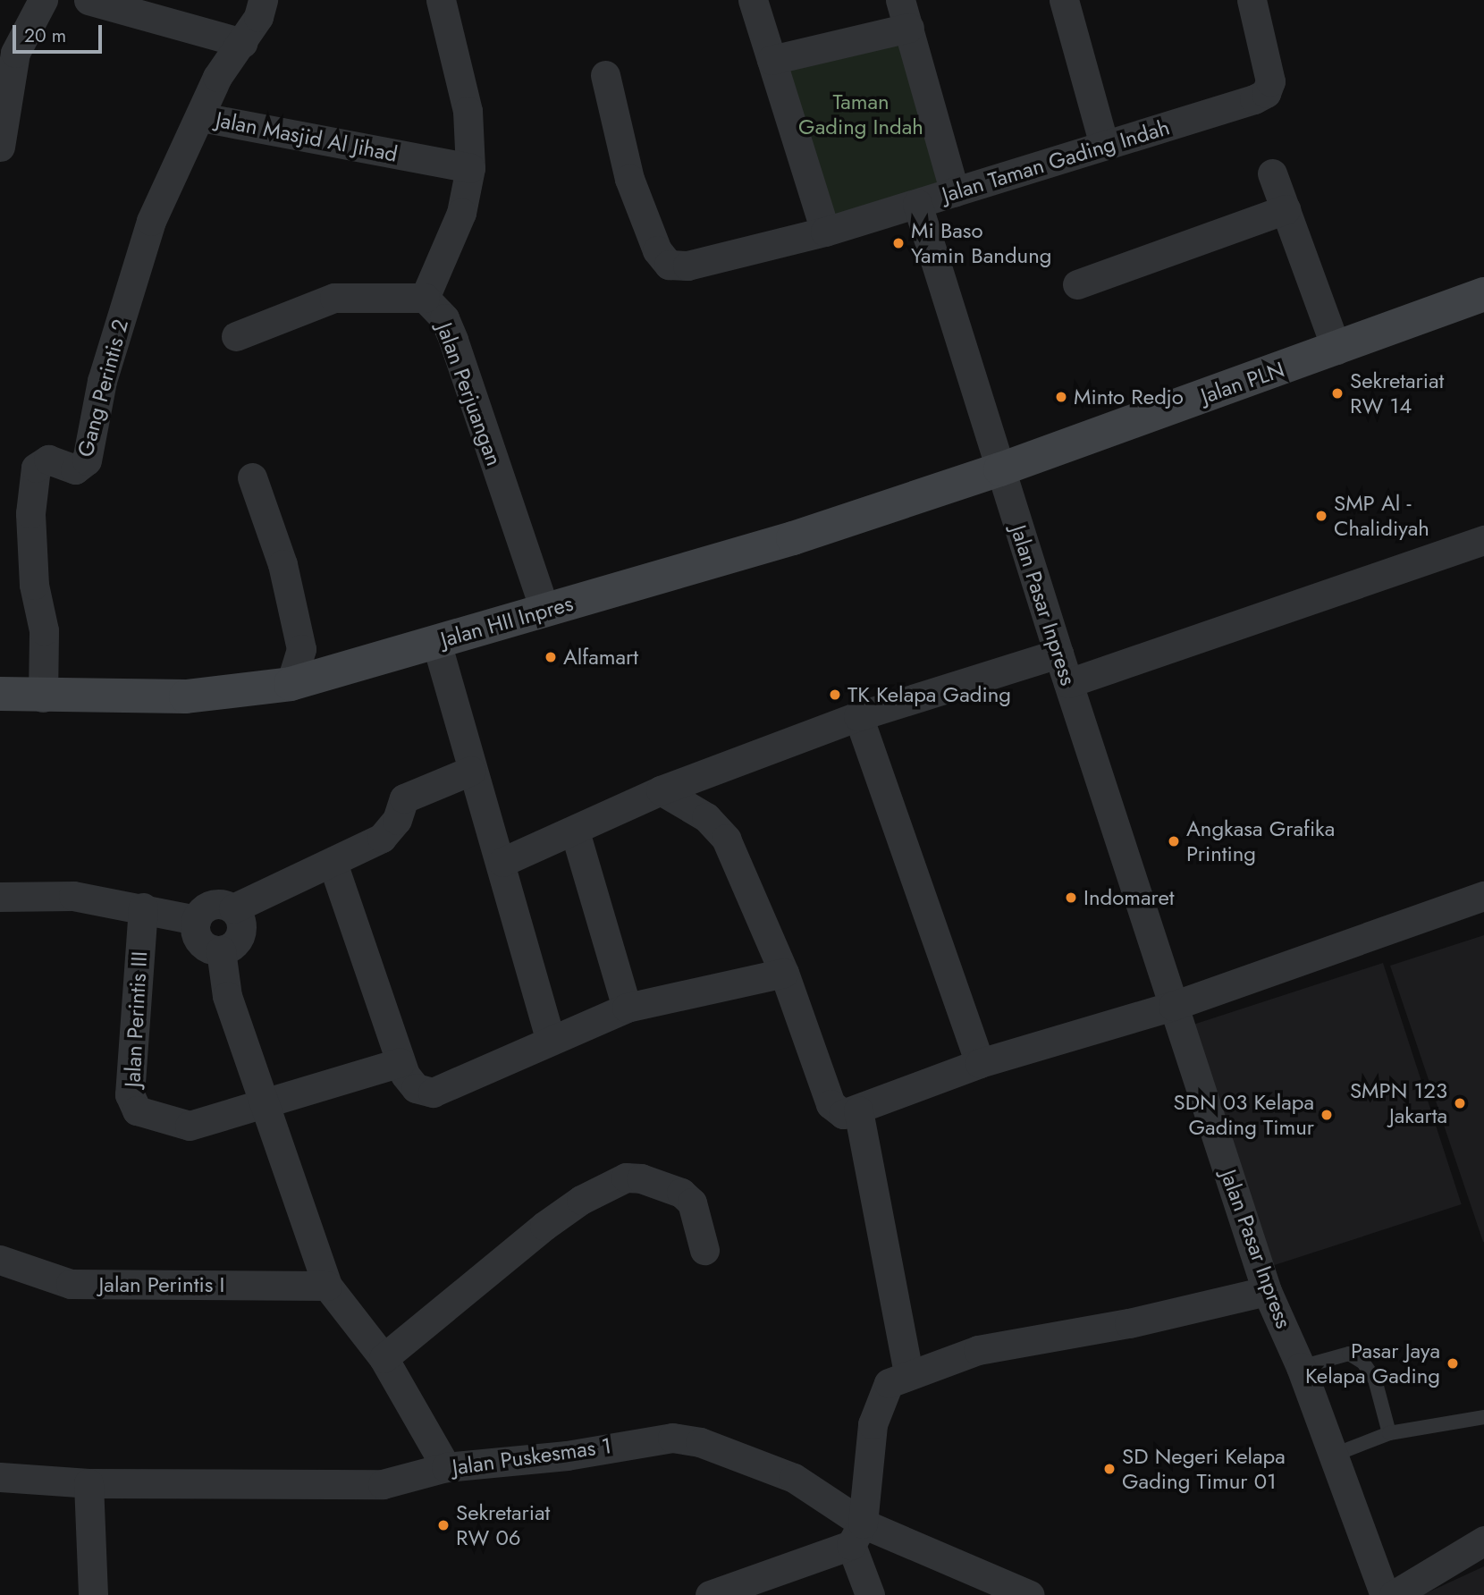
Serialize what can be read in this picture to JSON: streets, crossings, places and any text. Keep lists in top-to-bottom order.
{
  "streets": {
    "street": [
      "Jalan Masjid Al Jihad",
      "Jalan Taman Gading Indah",
      "Jalan PLN",
      "Gang Perintis 2",
      "Jalan Perjuangan",
      "Jalan Pasar Inpress",
      "Jalan HII Inpres",
      "Jalan Perintis III",
      "Jalan Perintis I",
      "Jalan Puskesmas 1"
    ]
  },
  "crossings": [
    ["Jalan Masjid Al Jihad", "Gang Perintis 2"],
    ["Jalan Masjid Al Jihad", "Jalan Perjuangan"],
    ["Jalan Taman Gading Indah", "Jalan Pasar Inpress"],
    ["Jalan PLN", "Jalan Pasar Inpress"],
    ["Jalan PLN", "Jalan HII Inpres"],
    ["Gang Perintis 2", "Jalan HII Inpres"],
    ["Jalan Perjuangan", "Jalan HII Inpres"],
    ["Jalan Pasar Inpress", "Jalan HII Inpres"]
  ],
  "parks": ["Taman Gading Indah"],
  "places": [
    "Mi Baso Yamin Bandung",
    "Sekretariat RW 14",
    "Minto Redjo",
    "SMP Al - Chalidiyah",
    "Alfamart",
    "TK Kelapa Gading",
    "Angkasa Grafika Printing",
    "Indomaret",
    "SMPN 123 Jakarta",
    "SDN 03 Kelapa Gading Timur",
    "Pasar Jaya Kelapa Gading",
    "SD Negeri Kelapa Gading Timur 01",
    "Sekretariat RW 06"
  ],
  "scale_bar": "20 m"
}
